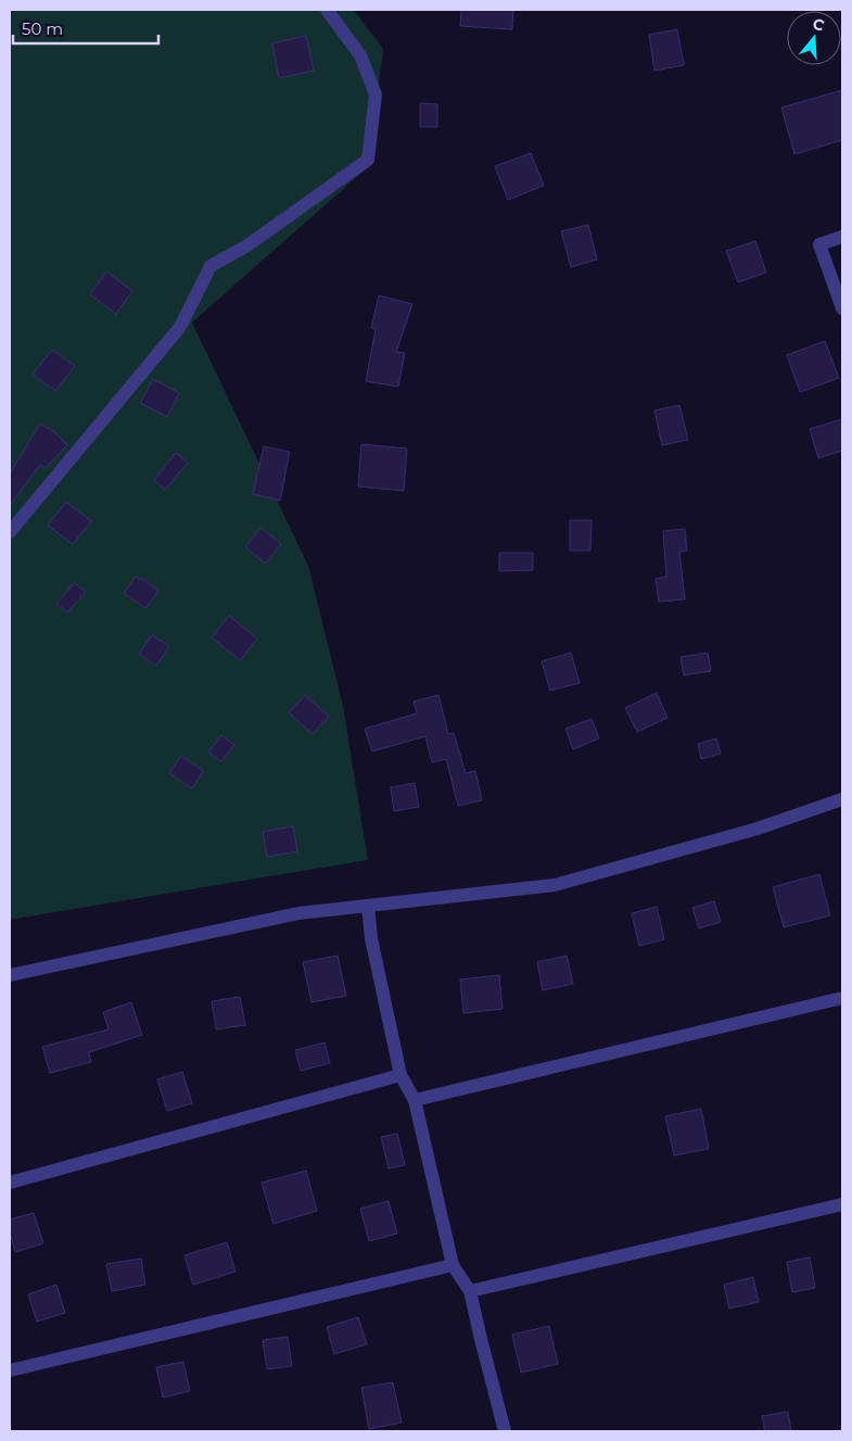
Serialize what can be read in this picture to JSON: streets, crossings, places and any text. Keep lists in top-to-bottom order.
{
  "scale_bar": "50 m",
  "north": "top"
}
